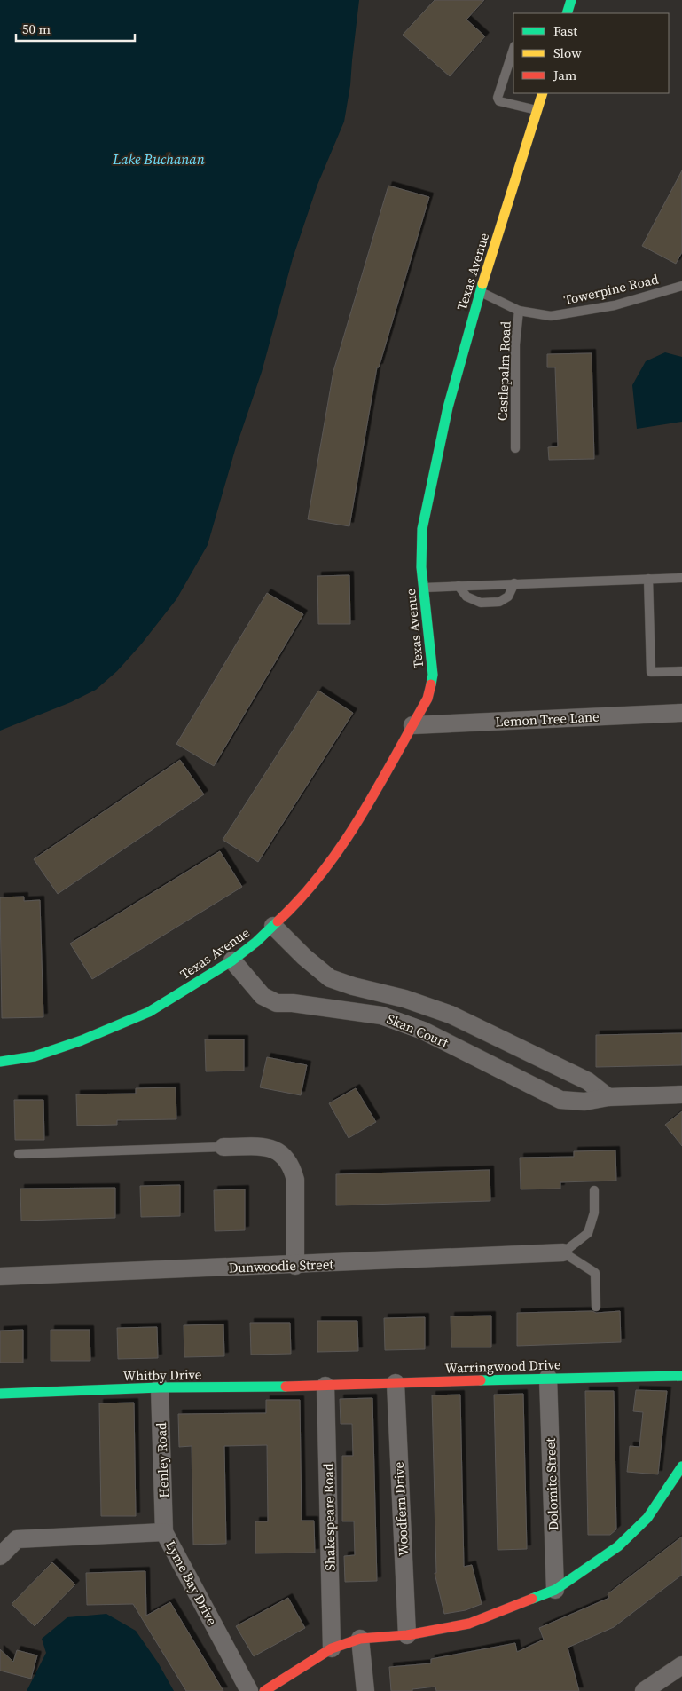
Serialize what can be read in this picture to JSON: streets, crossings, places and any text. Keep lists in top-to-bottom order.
{
  "streets": {
    "street": [
      "Texas Avenue",
      "Lemon Tree Lane",
      "Skan Court",
      "Dunwoodie Street",
      "Warringwood Drive",
      "Whitby Drive",
      "Henley Road",
      "Dolomite Street",
      "Woodfern Drive",
      "Shakespeare Road",
      "Lyme Bay Drive"
    ],
    "lane": ["Towerpine Road", "Castlepalm Road"]
  },
  "crossings": [
    ["Texas Avenue", "Castlepalm Road"],
    ["Texas Avenue", "Lemon Tree Lane"],
    ["Texas Avenue", "Skan Court"],
    ["Towerpine Road", "Castlepalm Road"],
    ["Warringwood Drive", "Whitby Drive"],
    ["Warringwood Drive", "Dolomite Street"],
    ["Warringwood Drive", "Woodfern Drive"],
    ["Warringwood Drive", "Shakespeare Road"],
    ["Whitby Drive", "Henley Road"],
    ["Whitby Drive", "Shakespeare Road"],
    ["Henley Road", "Lyme Bay Drive"]
  ],
  "water": ["Lake Buchanan"],
  "legend": ["Fast", "Slow", "Jam"],
  "scale_bar": "50 m"
}
